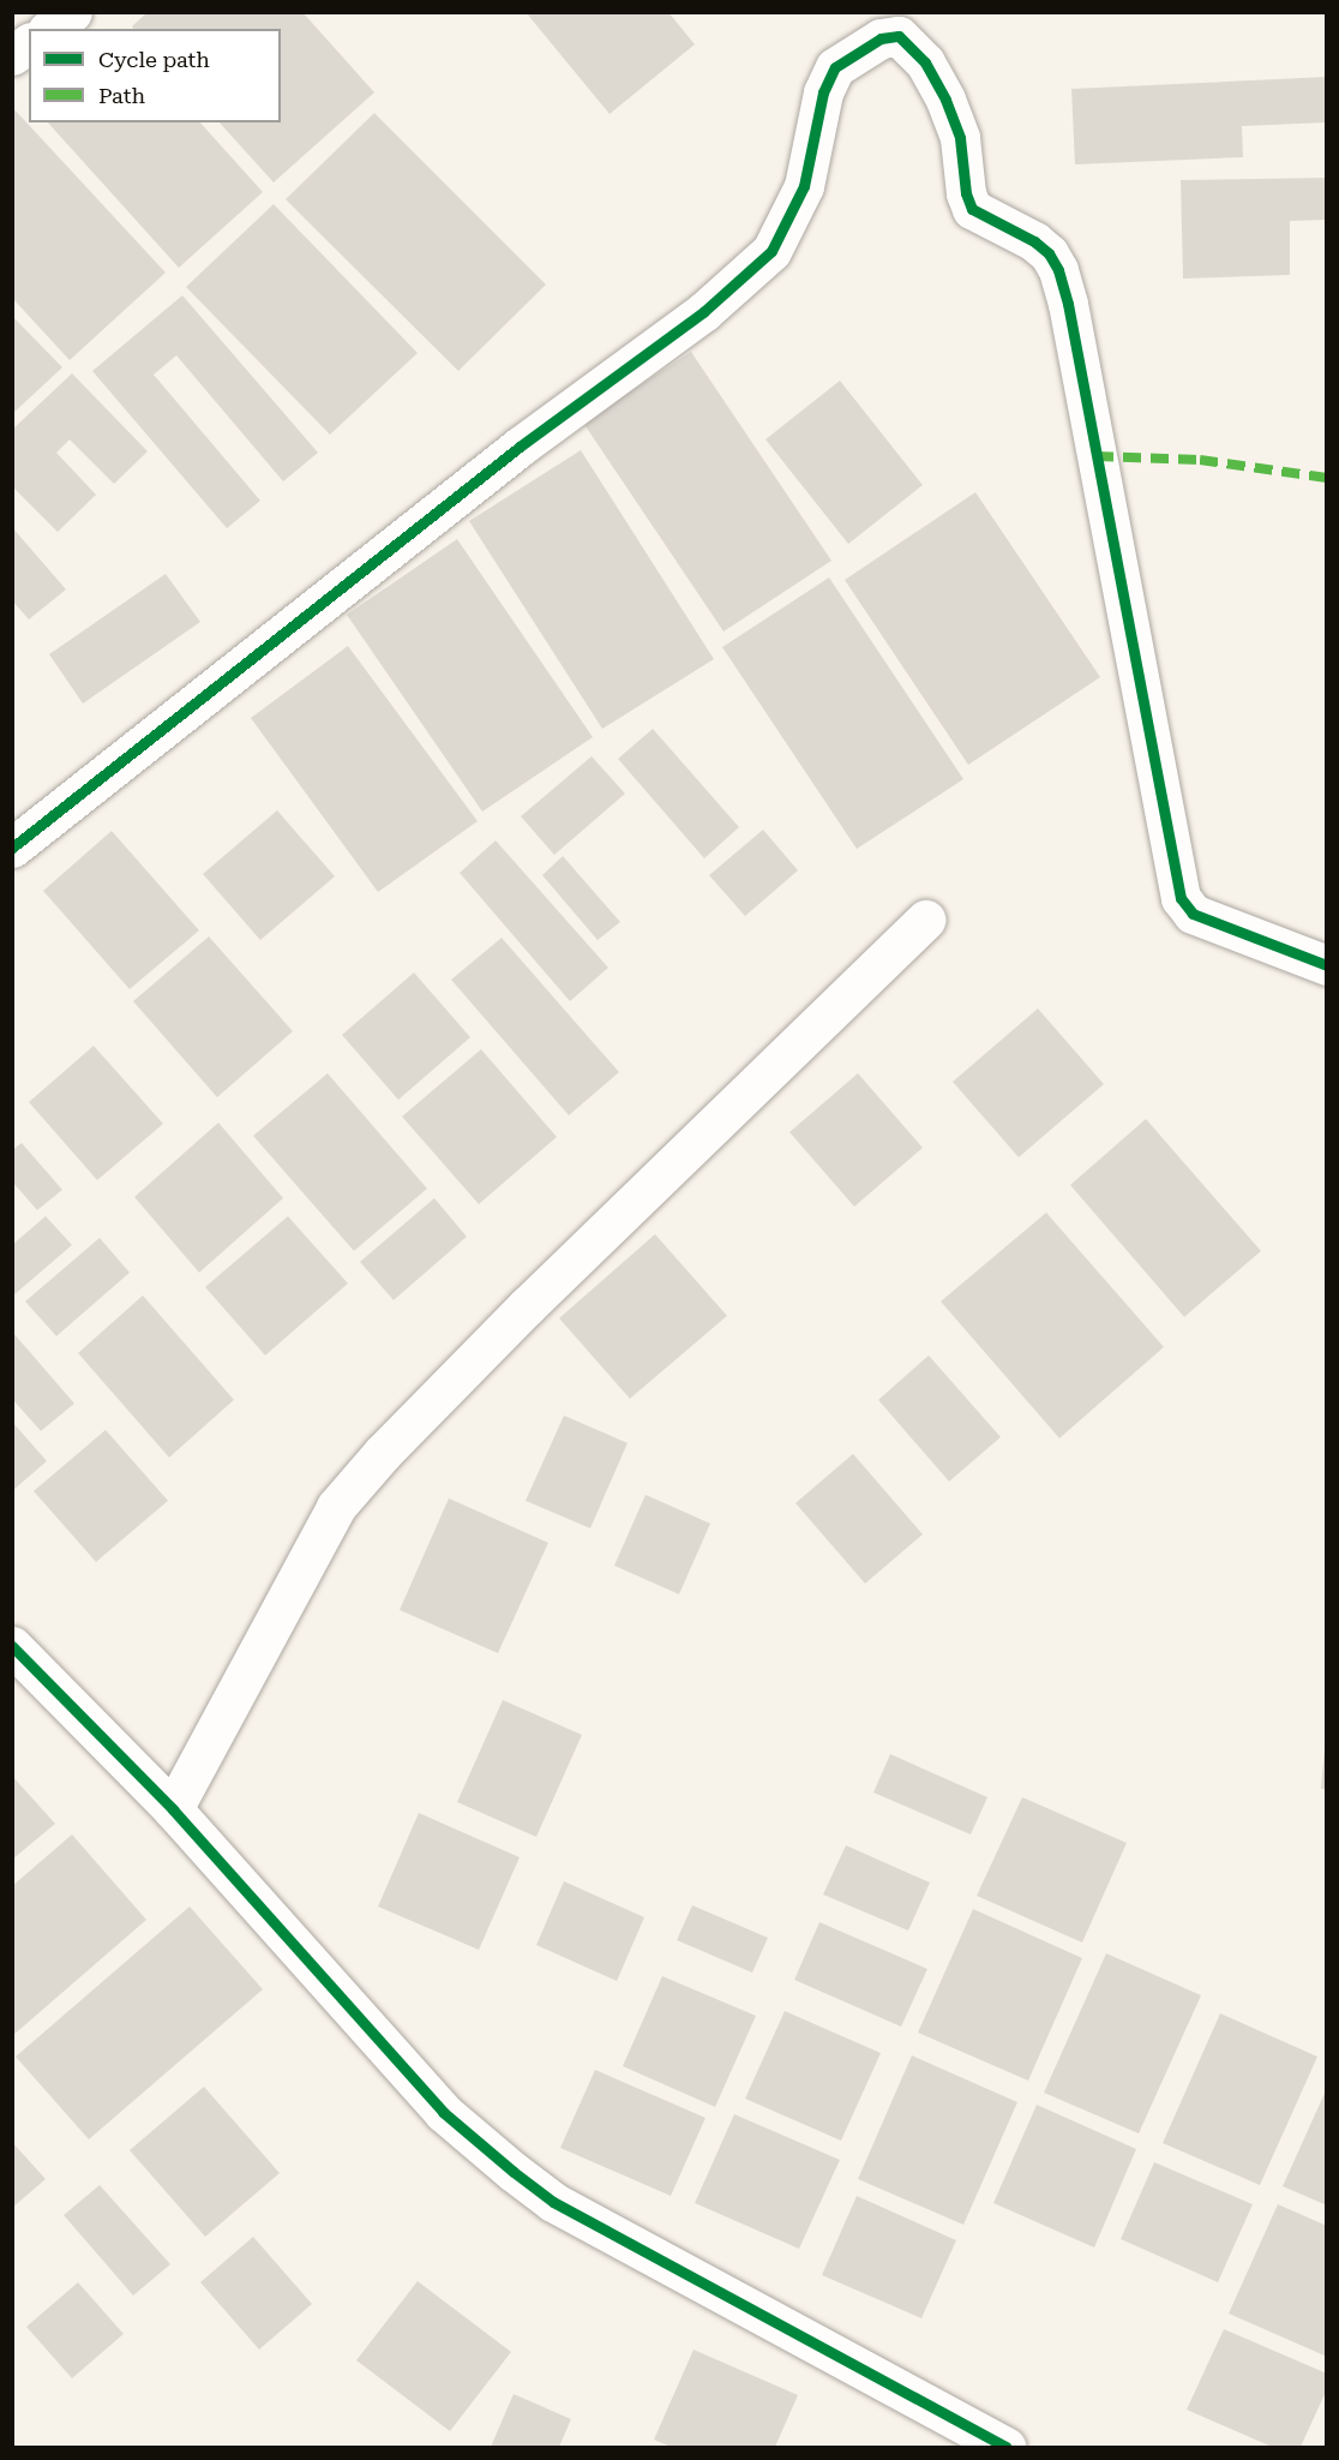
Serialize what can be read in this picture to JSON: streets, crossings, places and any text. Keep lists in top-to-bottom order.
{
  "legend": ["Cycle path", "Path"]
}
